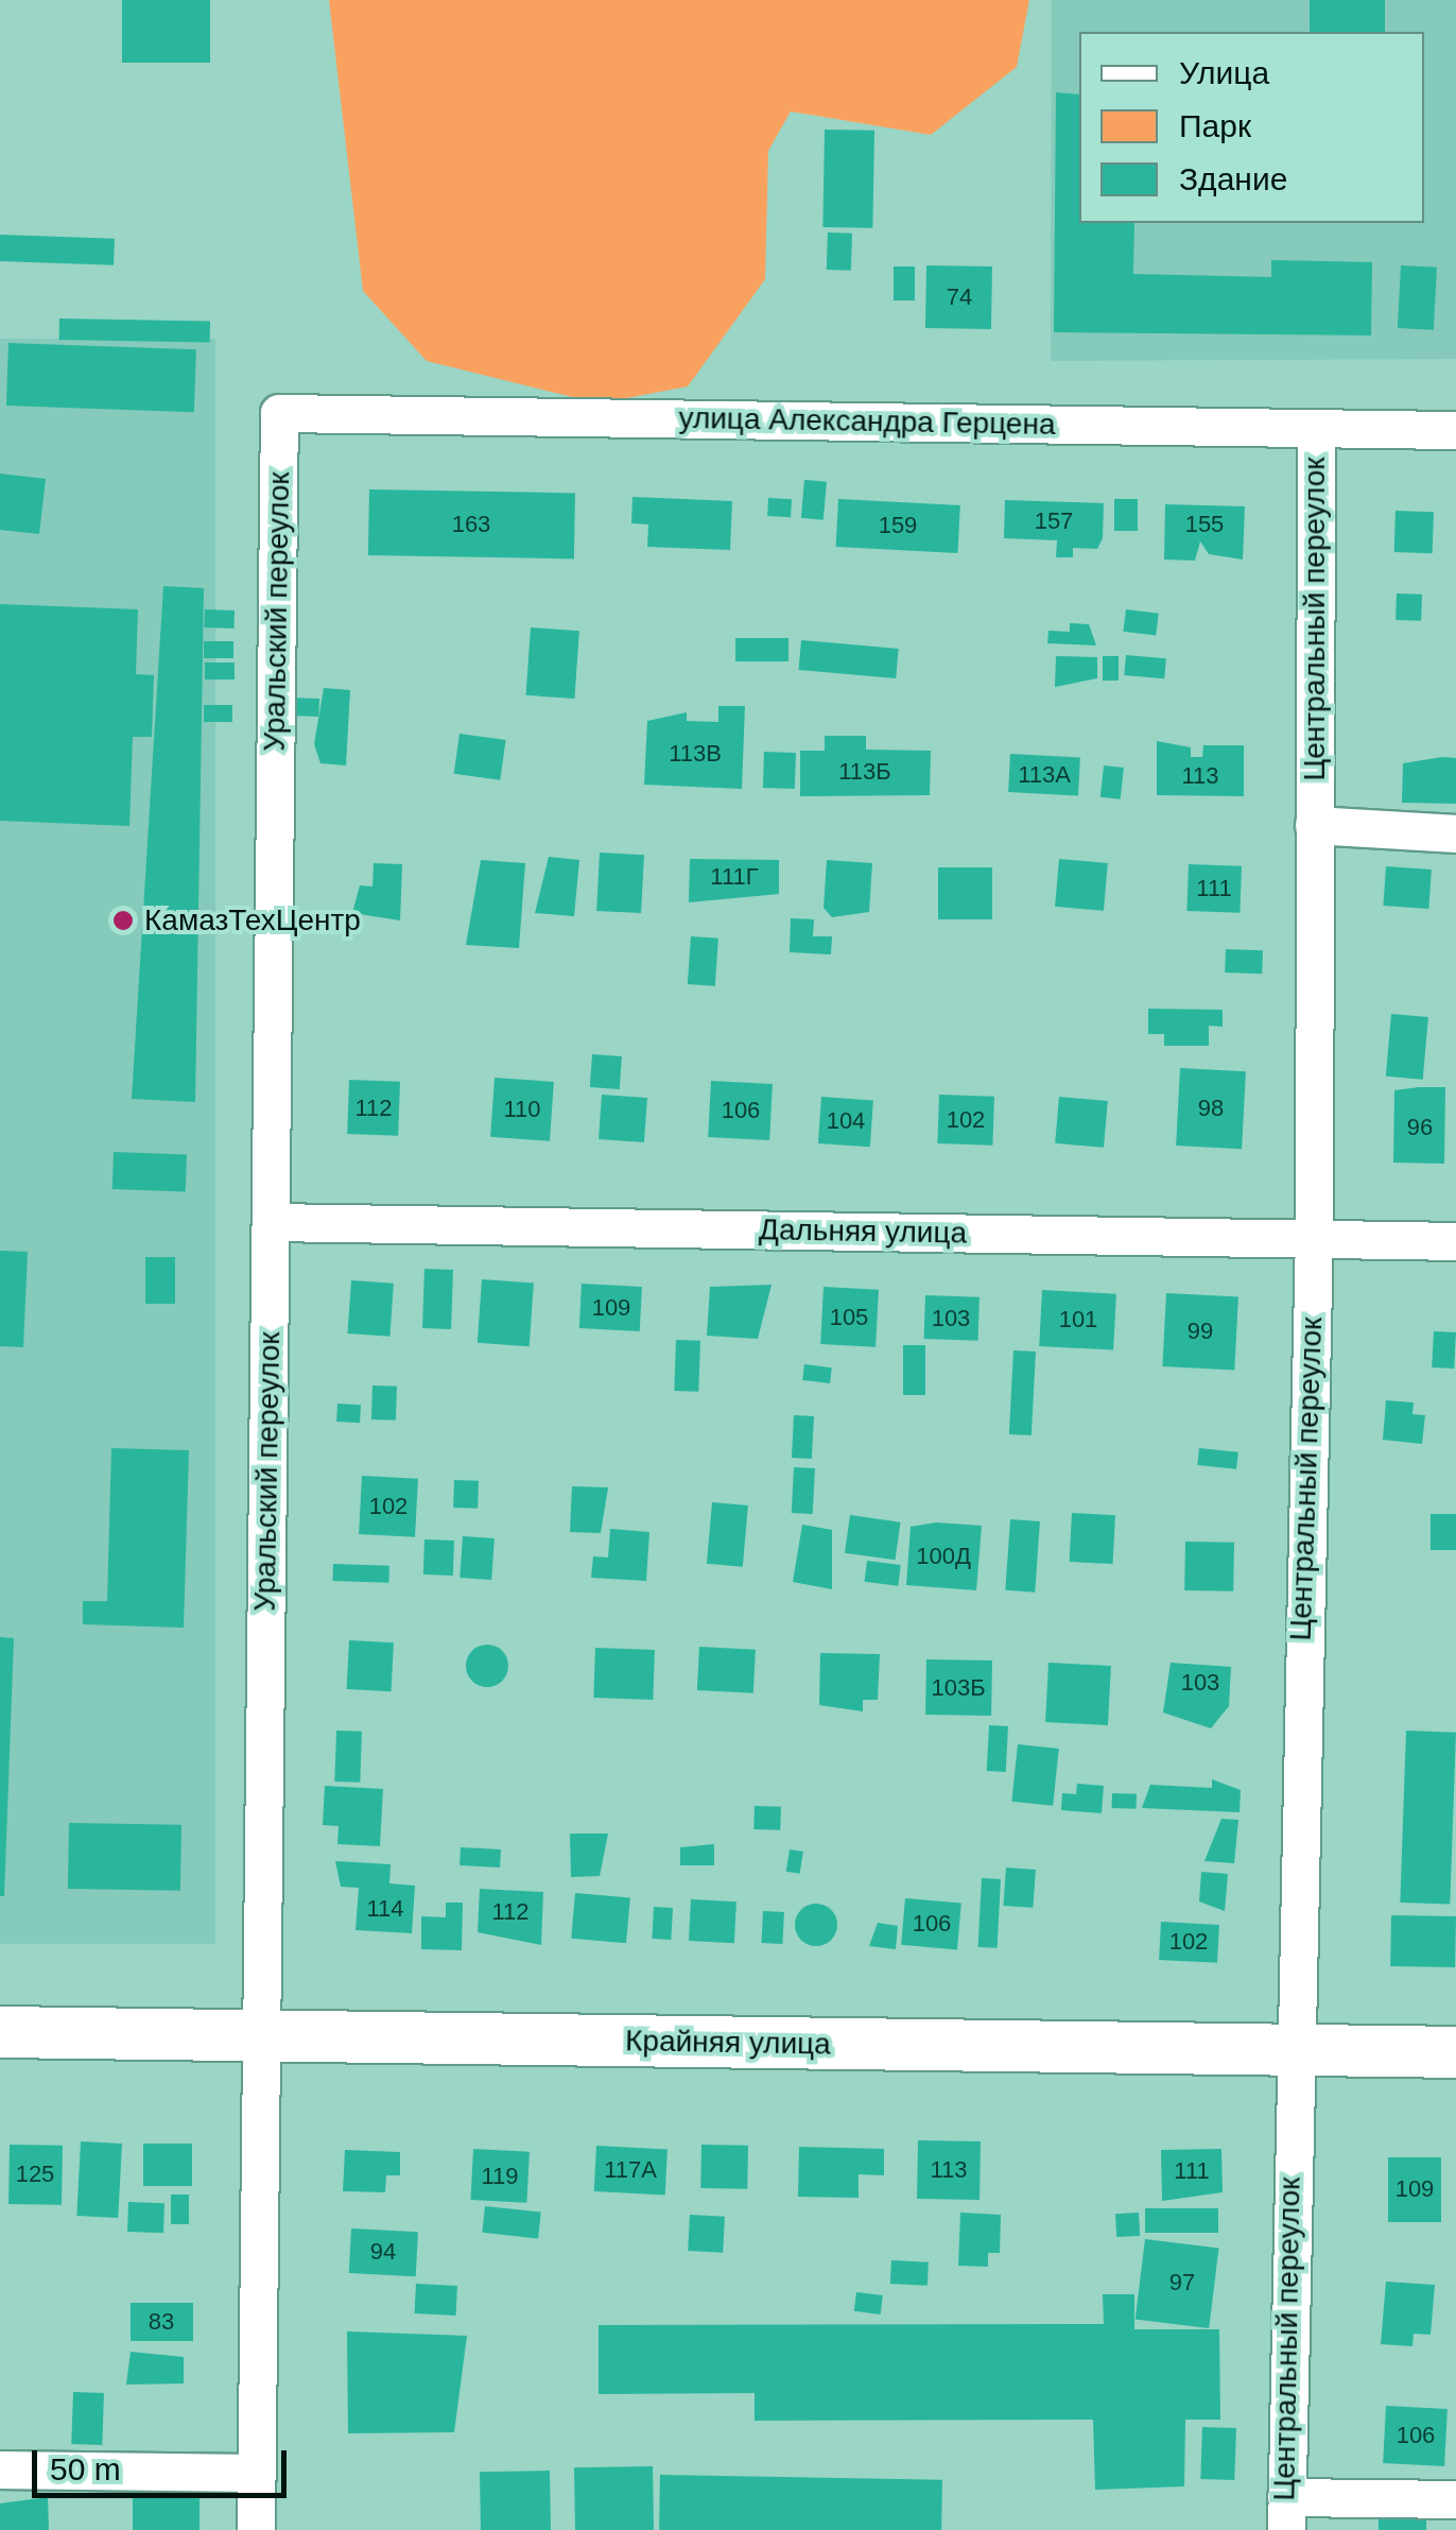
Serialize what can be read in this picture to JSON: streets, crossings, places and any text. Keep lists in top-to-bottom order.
{
  "streets": {
    "main road": ["Крайняя улица"],
    "street": [
      "улица Александра Герцена",
      "Уральский переулок",
      "Центральный переулок",
      "Дальняя улица"
    ]
  },
  "crossings": [
    ["улица Александра Герцена", "Уральский переулок"],
    ["улица Александра Герцена", "Центральный переулок"],
    ["Уральский переулок", "Дальняя улица"],
    ["Уральский переулок", "Крайняя улица"],
    ["Центральный переулок", "Дальняя улица"],
    ["Центральный переулок", "Крайняя улица"]
  ],
  "places": ["КамазТехЦентр"],
  "house_numbers": [
    "74",
    "157",
    "163",
    "155",
    "159",
    "113В",
    "113Б",
    "113А",
    "113",
    "111Г",
    "111",
    "112",
    "98",
    "110",
    "106",
    "102",
    "104",
    "96",
    "109",
    "105",
    "103",
    "101",
    "99",
    "102",
    "100Д",
    "103",
    "103Б",
    "114",
    "112",
    "106",
    "102",
    "117А",
    "113",
    "111",
    "125",
    "119",
    "109",
    "94",
    "97",
    "83",
    "106"
  ],
  "legend": ["Улица", "Парк", "Здание"],
  "scale_bar": "50 m"
}
